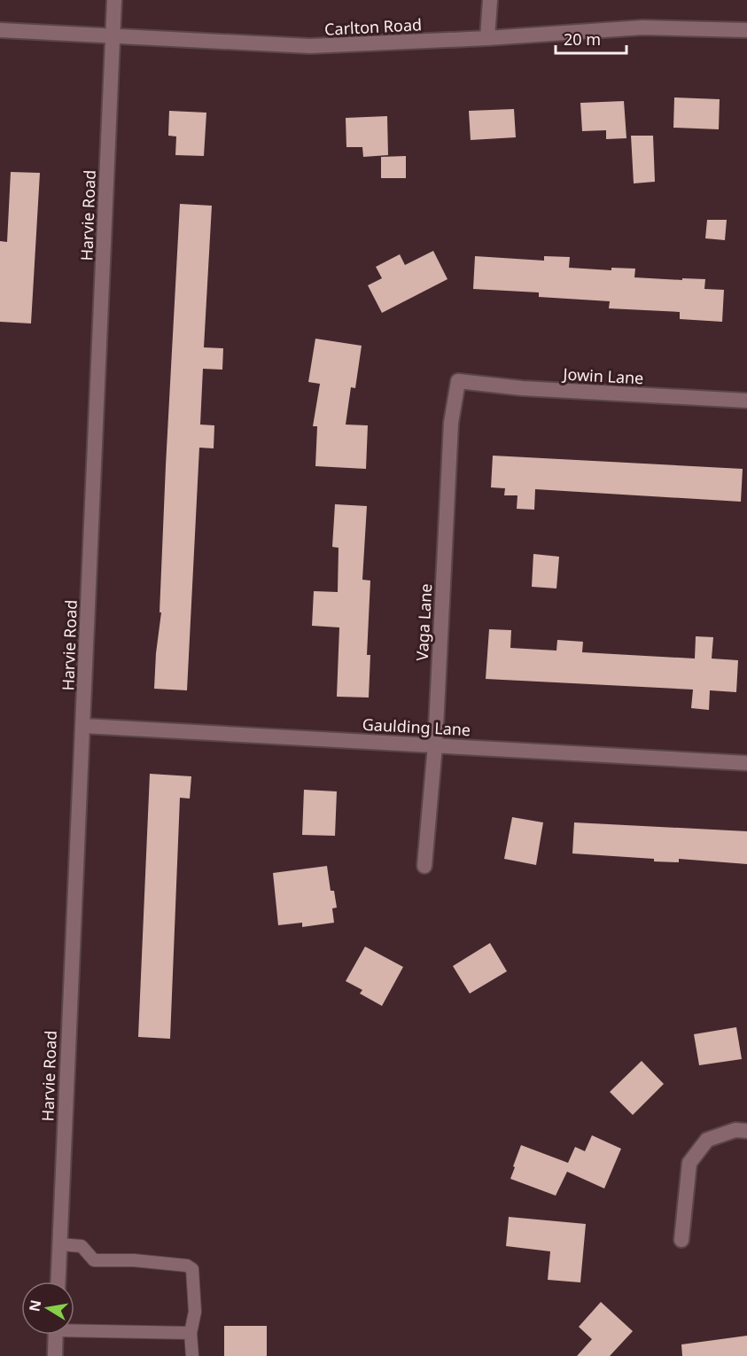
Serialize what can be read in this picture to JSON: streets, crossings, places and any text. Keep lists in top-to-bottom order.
{
  "streets": {
    "street": [
      "Carlton Road",
      "Harvie Road",
      "Jowin Lane",
      "Vaga Lane",
      "Gaulding Lane"
    ]
  },
  "crossings": [
    ["Carlton Road", "Harvie Road"],
    ["Harvie Road", "Gaulding Lane"],
    ["Jowin Lane", "Vaga Lane"],
    ["Vaga Lane", "Gaulding Lane"]
  ],
  "scale_bar": "20 m",
  "north": "left"
}
